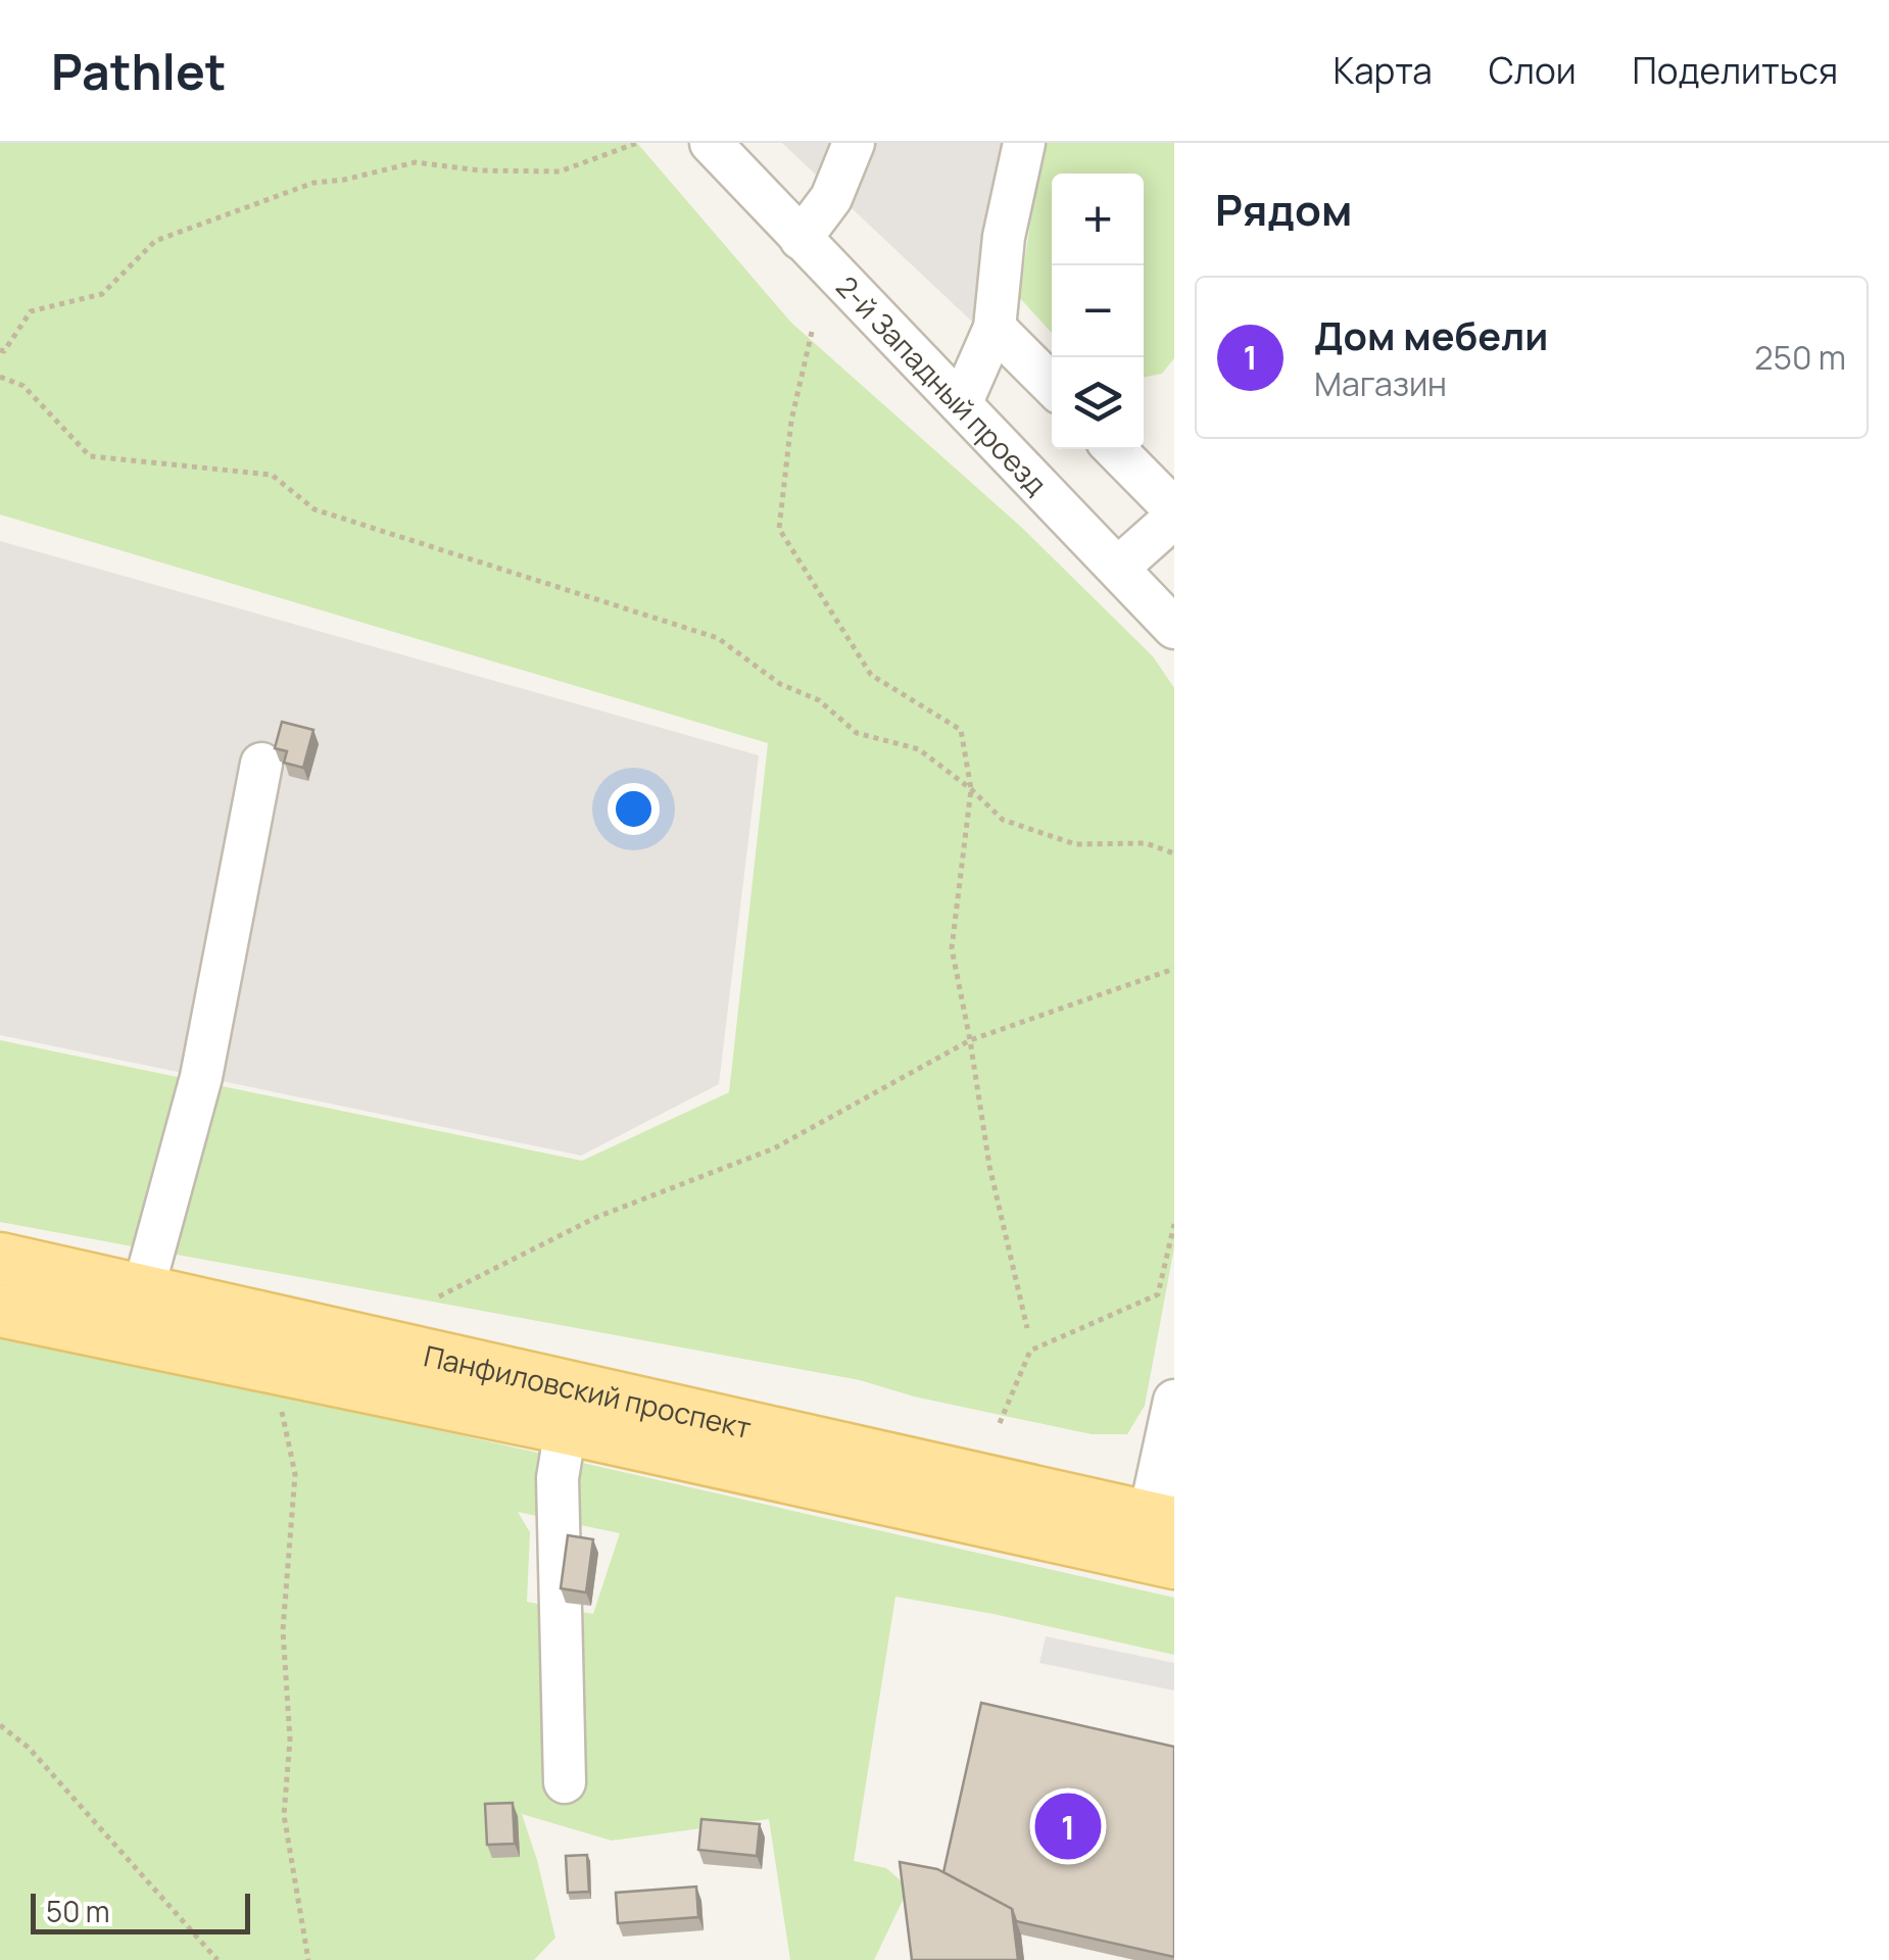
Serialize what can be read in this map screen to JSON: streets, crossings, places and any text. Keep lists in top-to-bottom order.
{
  "streets": {
    "main road": ["Панфиловский проспект"],
    "street": ["2-й Западный проезд"]
  },
  "scale_bar": "50 m",
  "page": {
    "header": "Pathlet",
    "nav": ["Карта", "Слои", "Поделиться"],
    "heading": "Рядом",
    "map_buttons": ["+", "−"],
    "list": [
      {
        "mark": "1",
        "name": "Дом мебели",
        "note": "Магазин",
        "value": "250 m"
      }
    ],
    "pins": "1",
    "scale": "50 m"
  }
}
